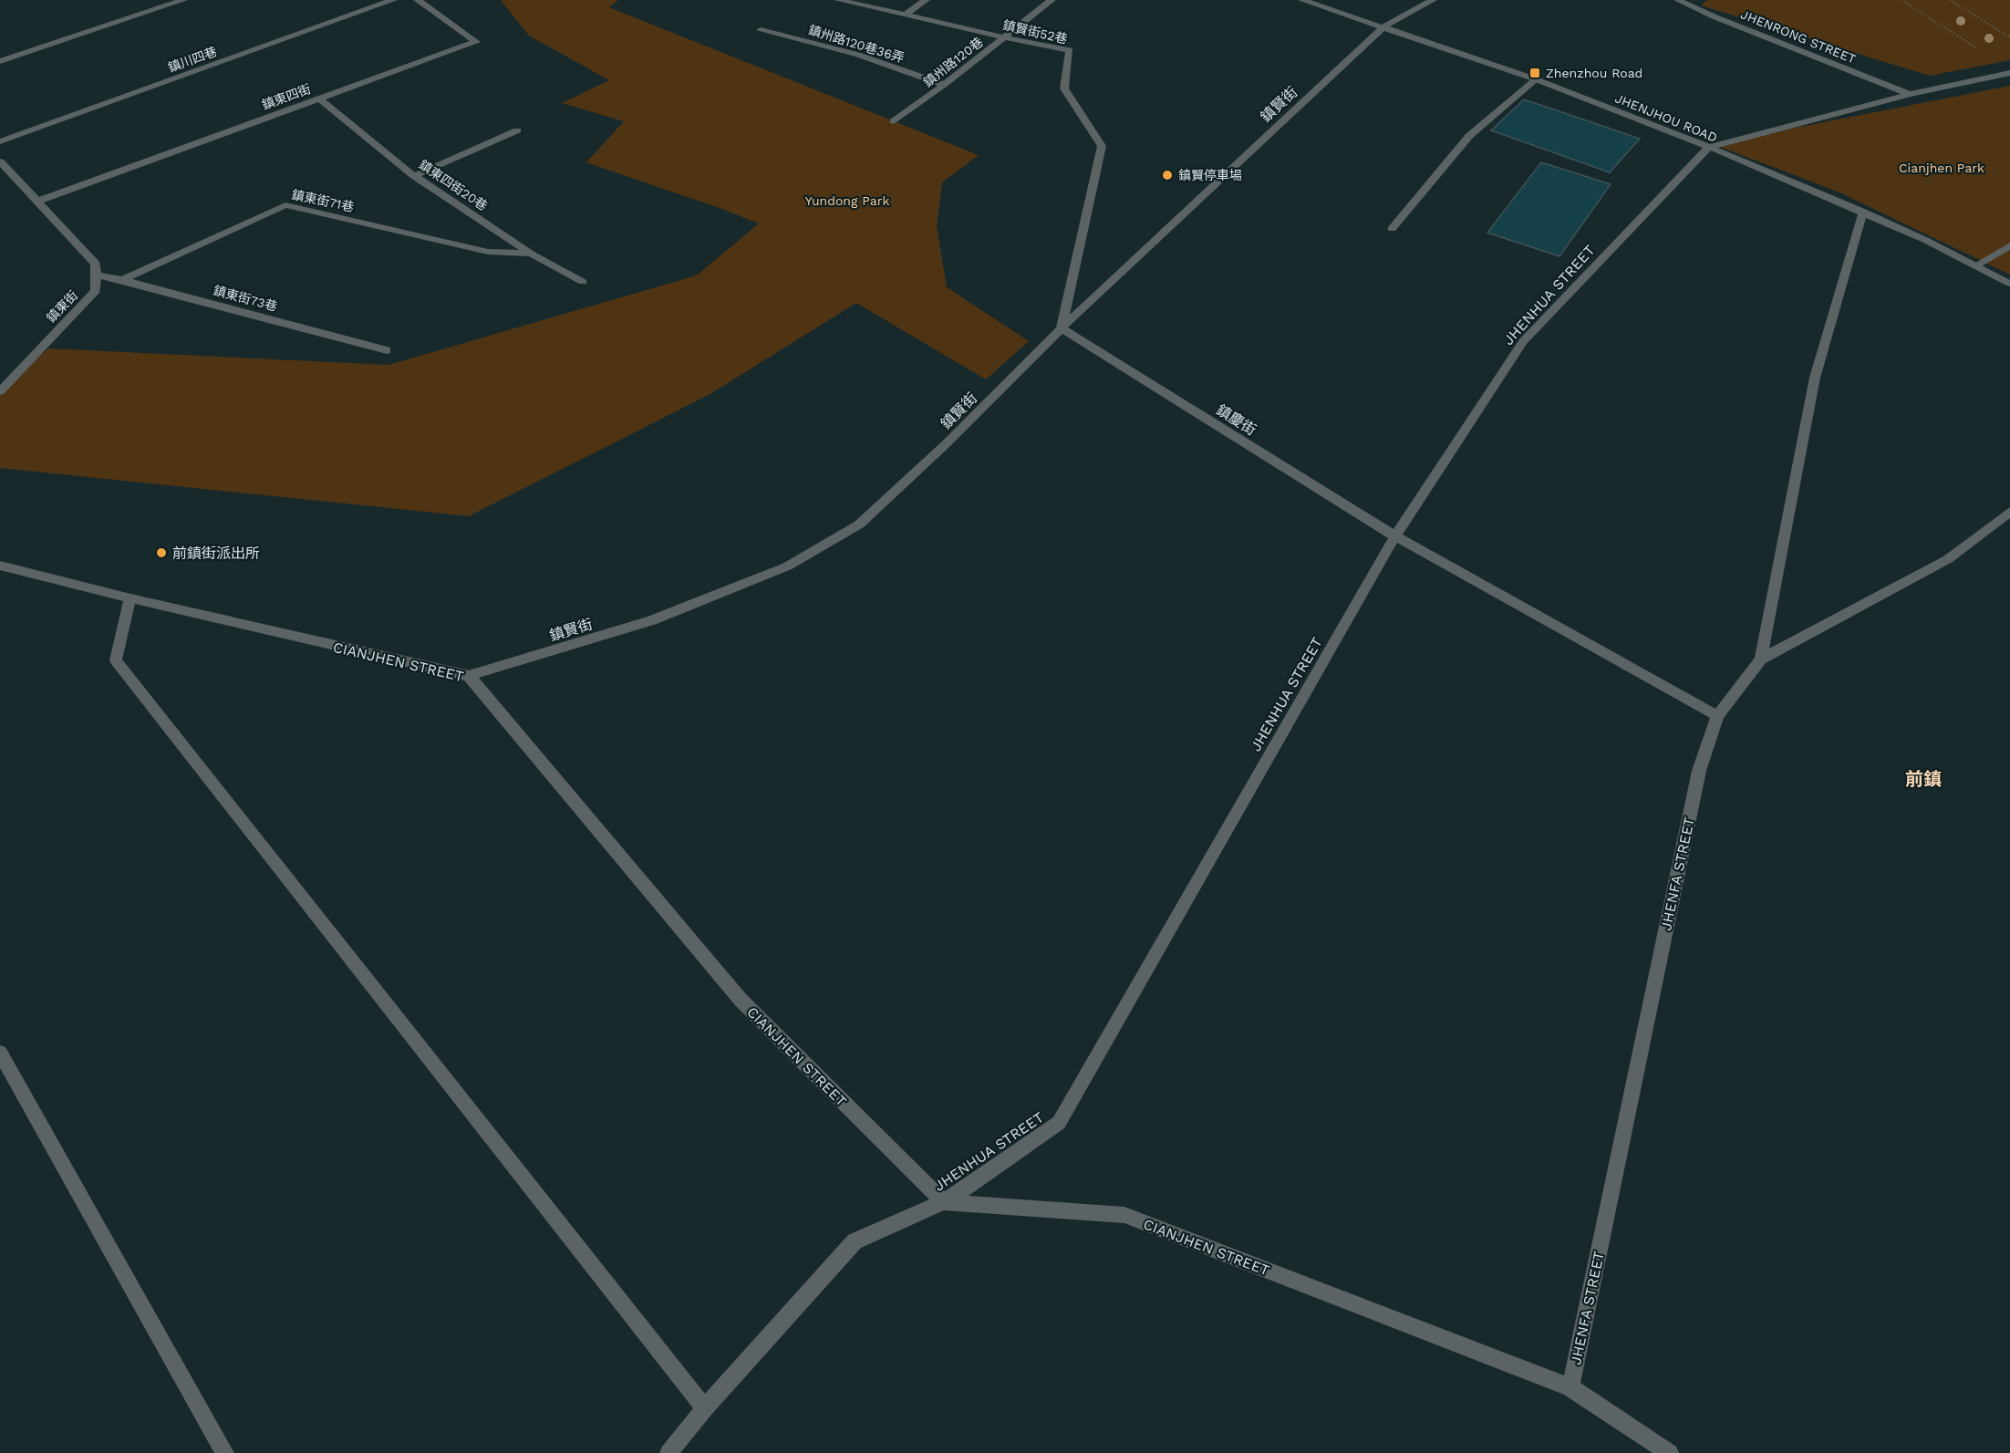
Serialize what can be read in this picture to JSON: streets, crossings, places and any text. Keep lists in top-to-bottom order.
{
  "streets": {
    "street": [
      "鎮賢街52巷",
      "JHENRONG STREET",
      "鎮州路120巷36弄",
      "鎮川四巷",
      "鎮州路120巷",
      "鎮東四街",
      "鎮賢街",
      "JHENJHOU ROAD",
      "鎮東四街20巷",
      "鎮東街71巷",
      "JHENHUA STREET",
      "鎮東街73巷",
      "鎮東街",
      "鎮慶街",
      "CIANJHEN STREET",
      "JHENFA STREET"
    ]
  },
  "crossings": [
    ["鎮賢街52巷", "鎮州路120巷"],
    ["鎮賢街52巷", "鎮賢街"],
    ["鎮賢街52巷", "鎮慶街"],
    ["鎮州路120巷36弄", "鎮州路120巷"],
    ["鎮東四街", "鎮東四街20巷"],
    ["鎮賢街", "JHENJHOU ROAD"],
    ["鎮賢街", "鎮慶街"],
    ["鎮賢街", "CIANJHEN STREET"],
    ["JHENJHOU ROAD", "JHENHUA STREET"],
    ["鎮東四街20巷", "鎮東街71巷"],
    ["鎮東街71巷", "鎮東街73巷"],
    ["JHENHUA STREET", "鎮慶街"],
    ["JHENHUA STREET", "CIANJHEN STREET"],
    ["鎮東街73巷", "鎮東街"],
    ["鎮慶街", "JHENFA STREET"],
    ["CIANJHEN STREET", "JHENFA STREET"]
  ],
  "districts": ["前鎮"],
  "parks": ["Cianjhen Park", "Yundong Park"],
  "places": {
    "transit": ["Zhenzhou Road"],
    "other": ["鎮賢停車場", "前鎮街派出所"]
  }
}
